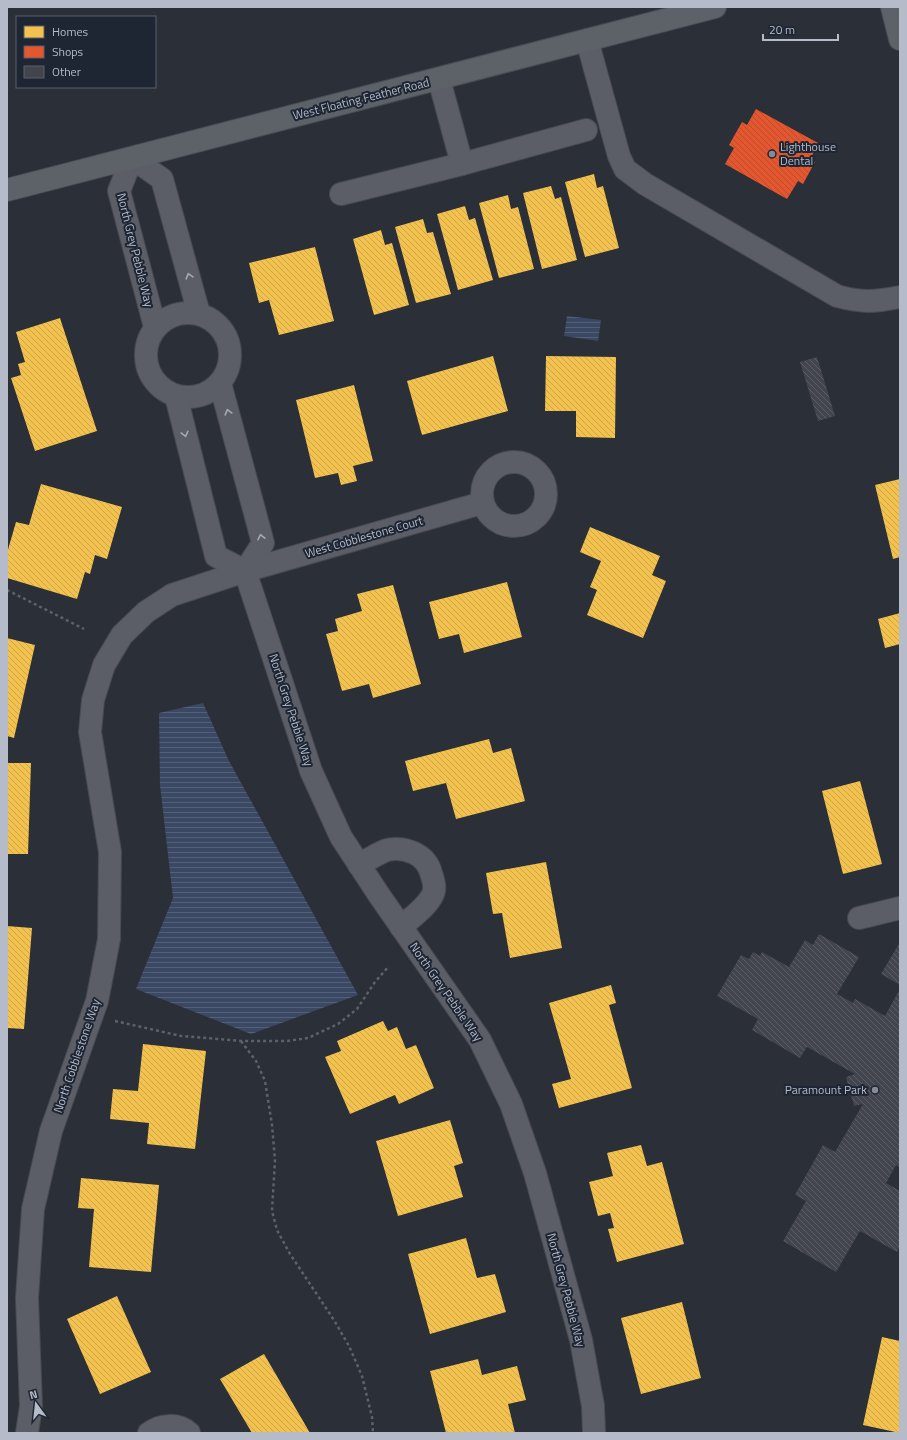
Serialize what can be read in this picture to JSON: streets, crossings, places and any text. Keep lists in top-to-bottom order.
{
  "streets": {
    "main road": ["West Floating Feather Road"],
    "street": ["North Grey Pebble Way", "West Cobblestone Court", "North Cobblestone Way"]
  },
  "crossings": [
    ["West Floating Feather Road", "North Grey Pebble Way"],
    ["North Grey Pebble Way", "West Cobblestone Court"],
    ["North Grey Pebble Way", "North Cobblestone Way"],
    ["West Cobblestone Court", "North Cobblestone Way"]
  ],
  "places": ["Lighthouse Dental", "Paramount Park"],
  "legend": ["Homes", "Shops", "Other"],
  "scale_bar": "20 m",
  "north": "top"
}
